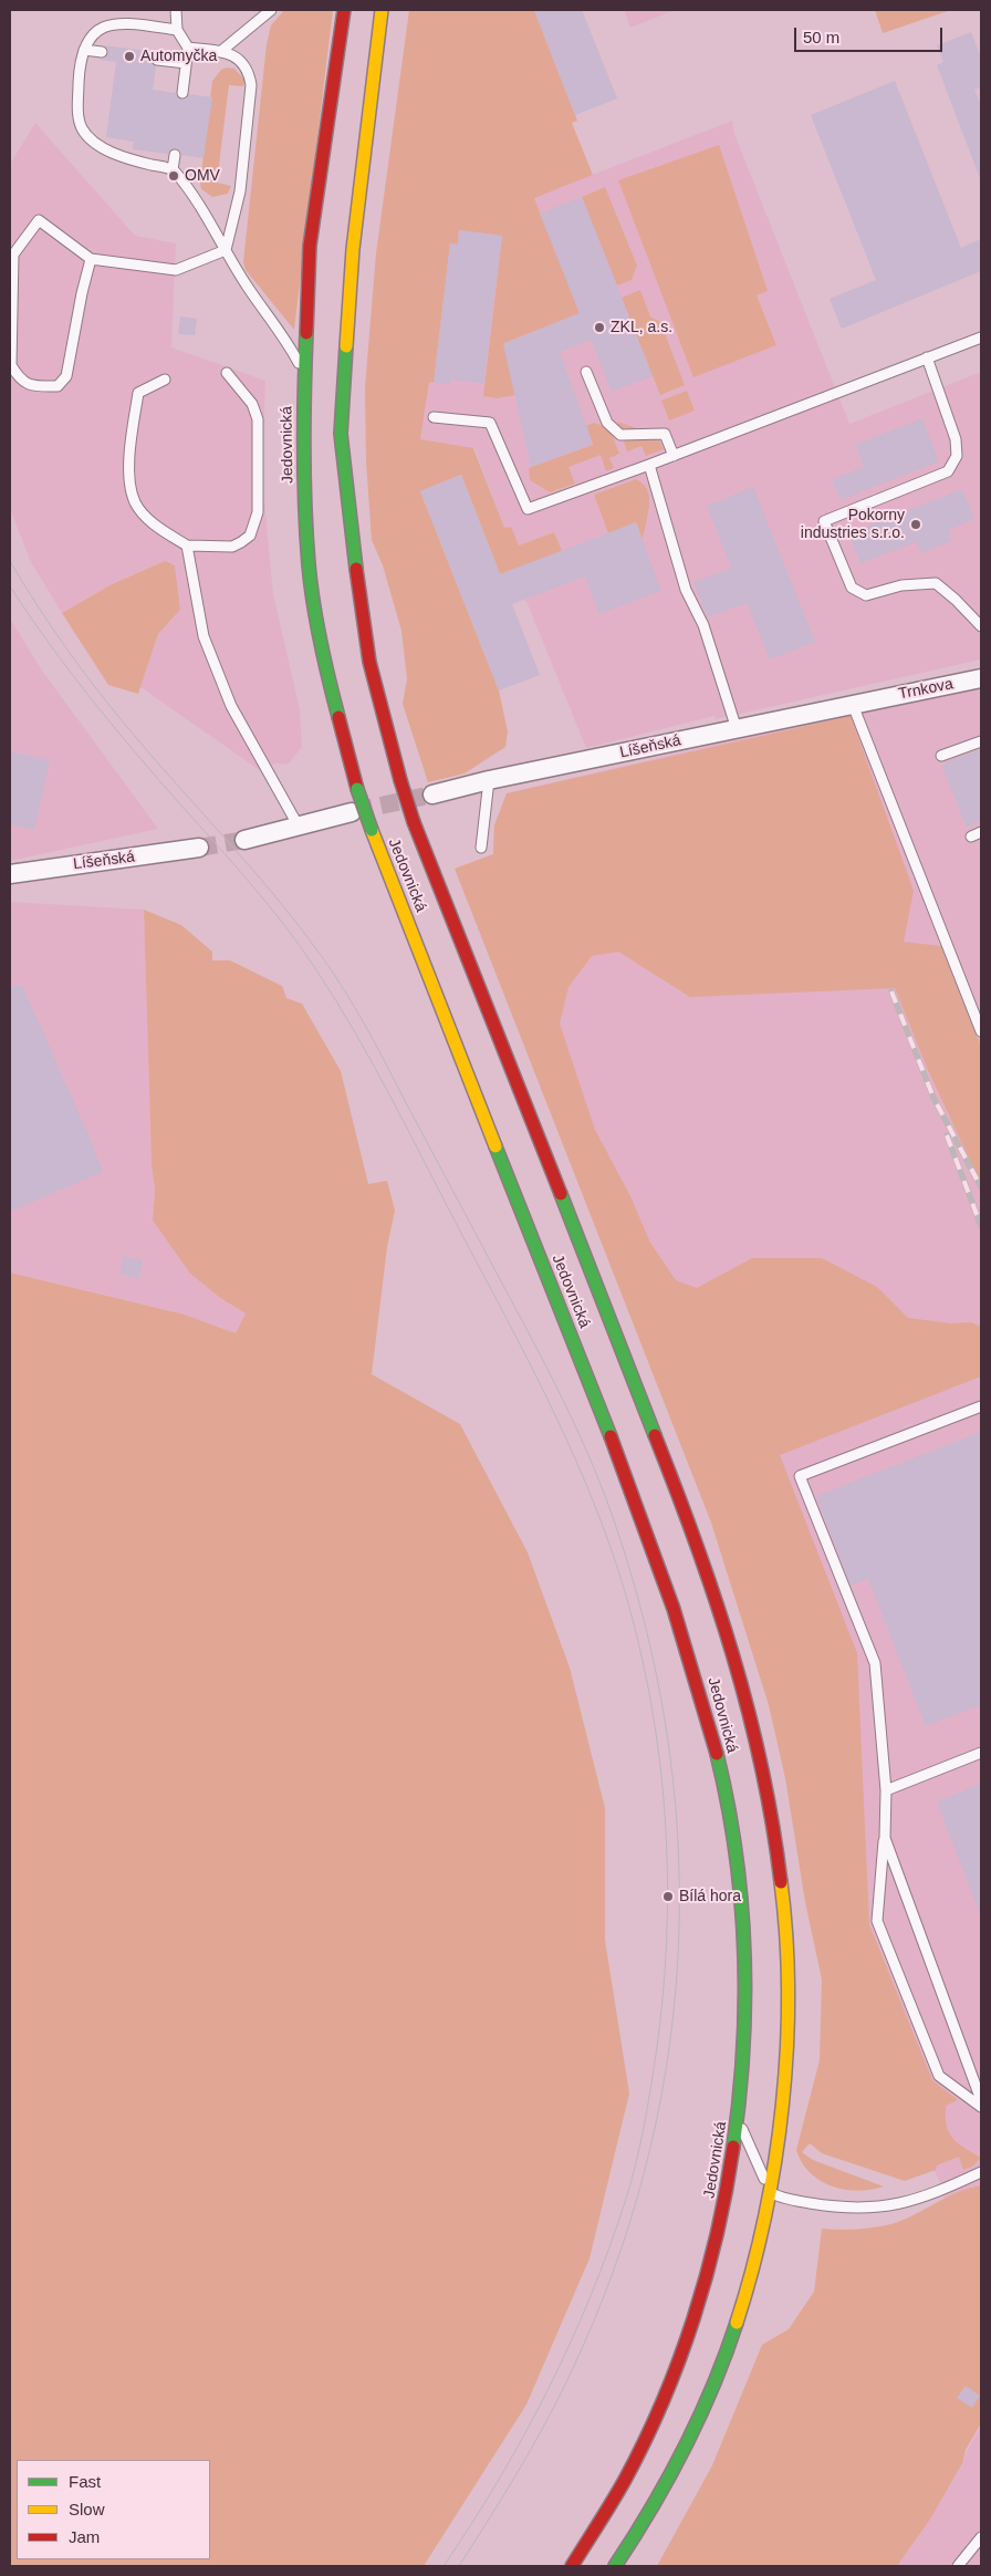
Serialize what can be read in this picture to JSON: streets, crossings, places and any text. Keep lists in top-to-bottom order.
{
  "streets": {
    "main road": ["Jedovnická"],
    "street": ["Trnkova", "Líšeňská"]
  },
  "crossings": [
    ["Trnkova", "Líšeňská"]
  ],
  "places": [
    "Automyčka",
    "OMV",
    "ZKL, a.s.",
    "Pokorny industries s.r.o.",
    "Bílá hora"
  ],
  "legend": ["Fast", "Slow", "Jam"],
  "scale_bar": "50 m"
}
